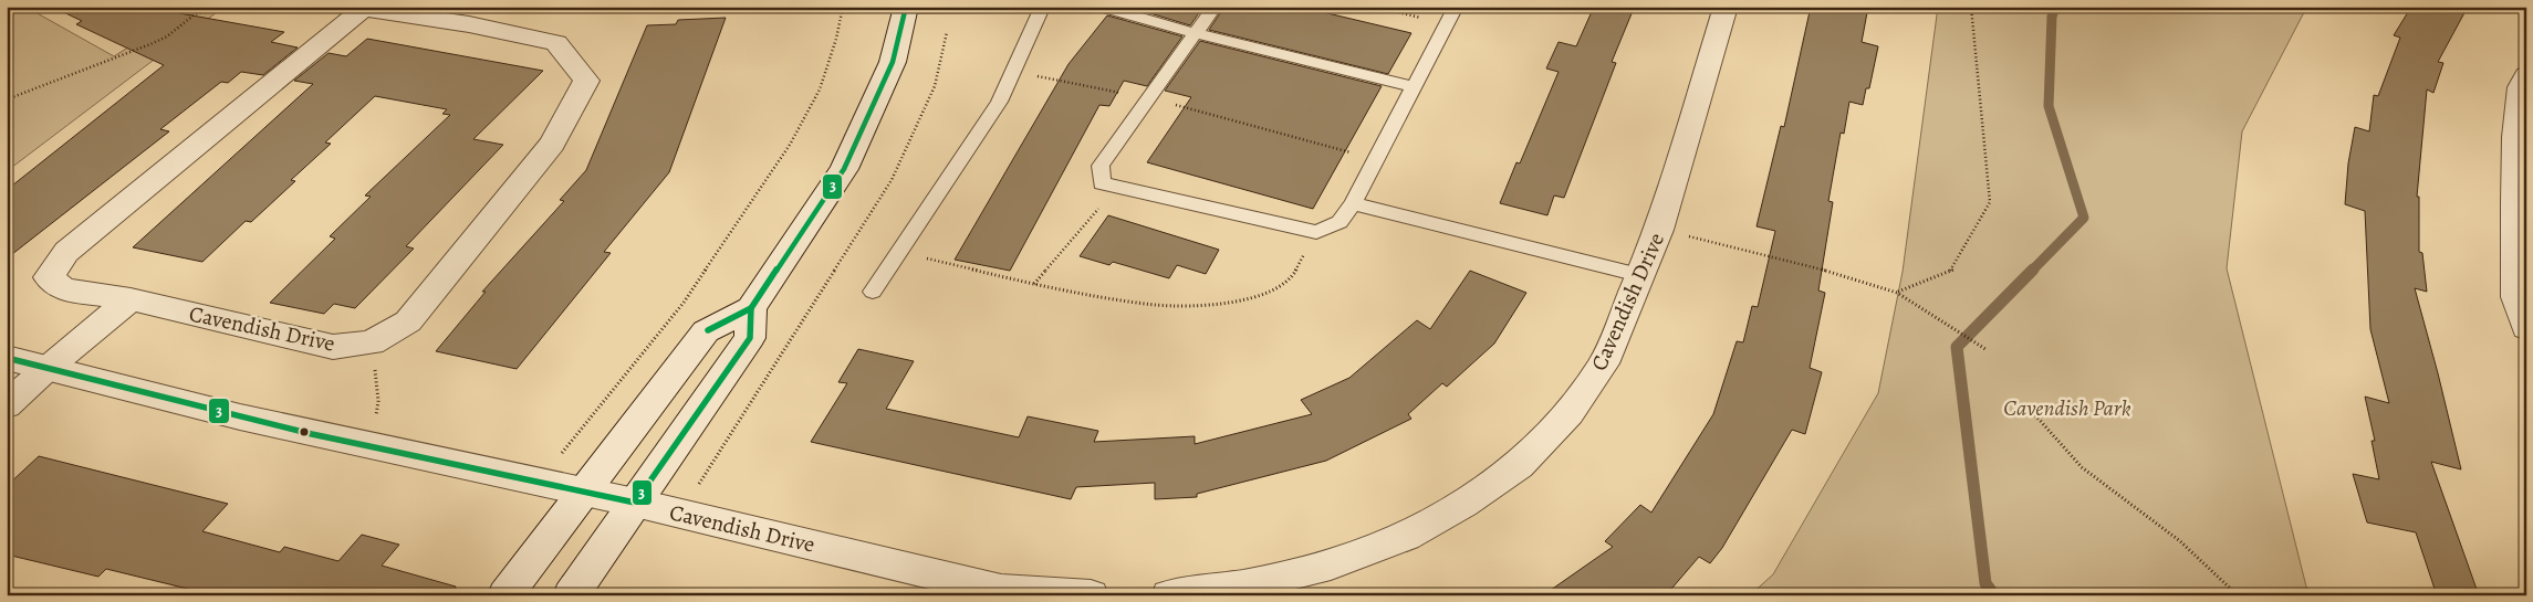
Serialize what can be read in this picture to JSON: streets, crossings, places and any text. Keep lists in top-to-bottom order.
{
  "streets": {
    "street": ["Cavendish Drive"]
  },
  "parks": ["Cavendish Park"],
  "lines": ["transit line 3"]
}
